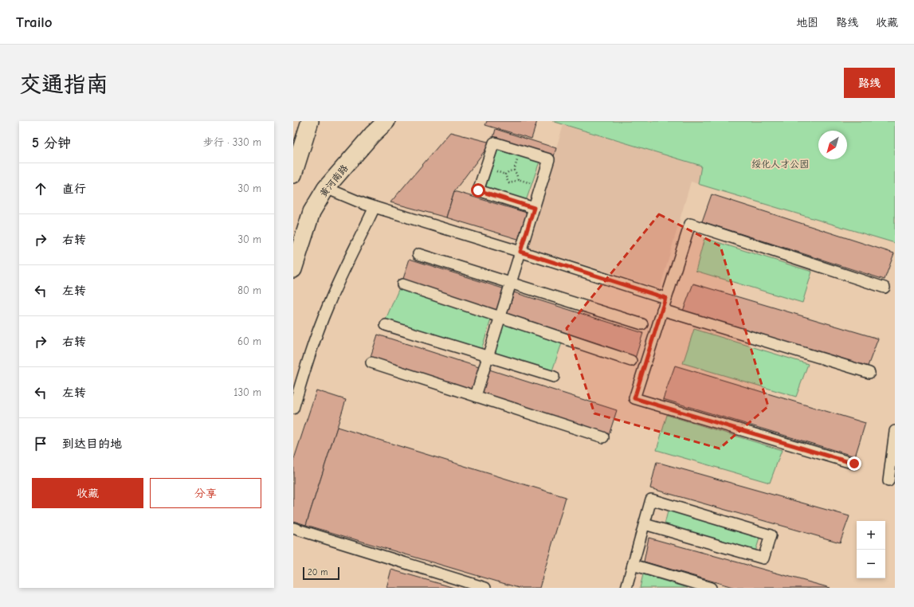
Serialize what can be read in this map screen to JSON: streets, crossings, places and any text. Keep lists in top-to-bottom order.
{
  "streets": {
    "main road": ["黄河南路"]
  },
  "parks": ["绥化人才公园"],
  "scale_bar": "20 m",
  "north": "bottom left",
  "page": {
    "header": "Trailo",
    "nav": ["地图", "路线", "收藏"],
    "buttons": [
      "路线",
      ["收藏", "分享"]
    ],
    "title": "交通指南",
    "heading": ["5 分钟", "步行 · 330 m"],
    "list": [
      ["直行", "30 m"],
      ["右转", "30 m"],
      ["左转", "80 m"],
      ["右转", "60 m"],
      ["左转", "130 m"],
      "到达目的地"
    ],
    "map_buttons": ["+", "−"],
    "scale": "20 m"
  }
}
